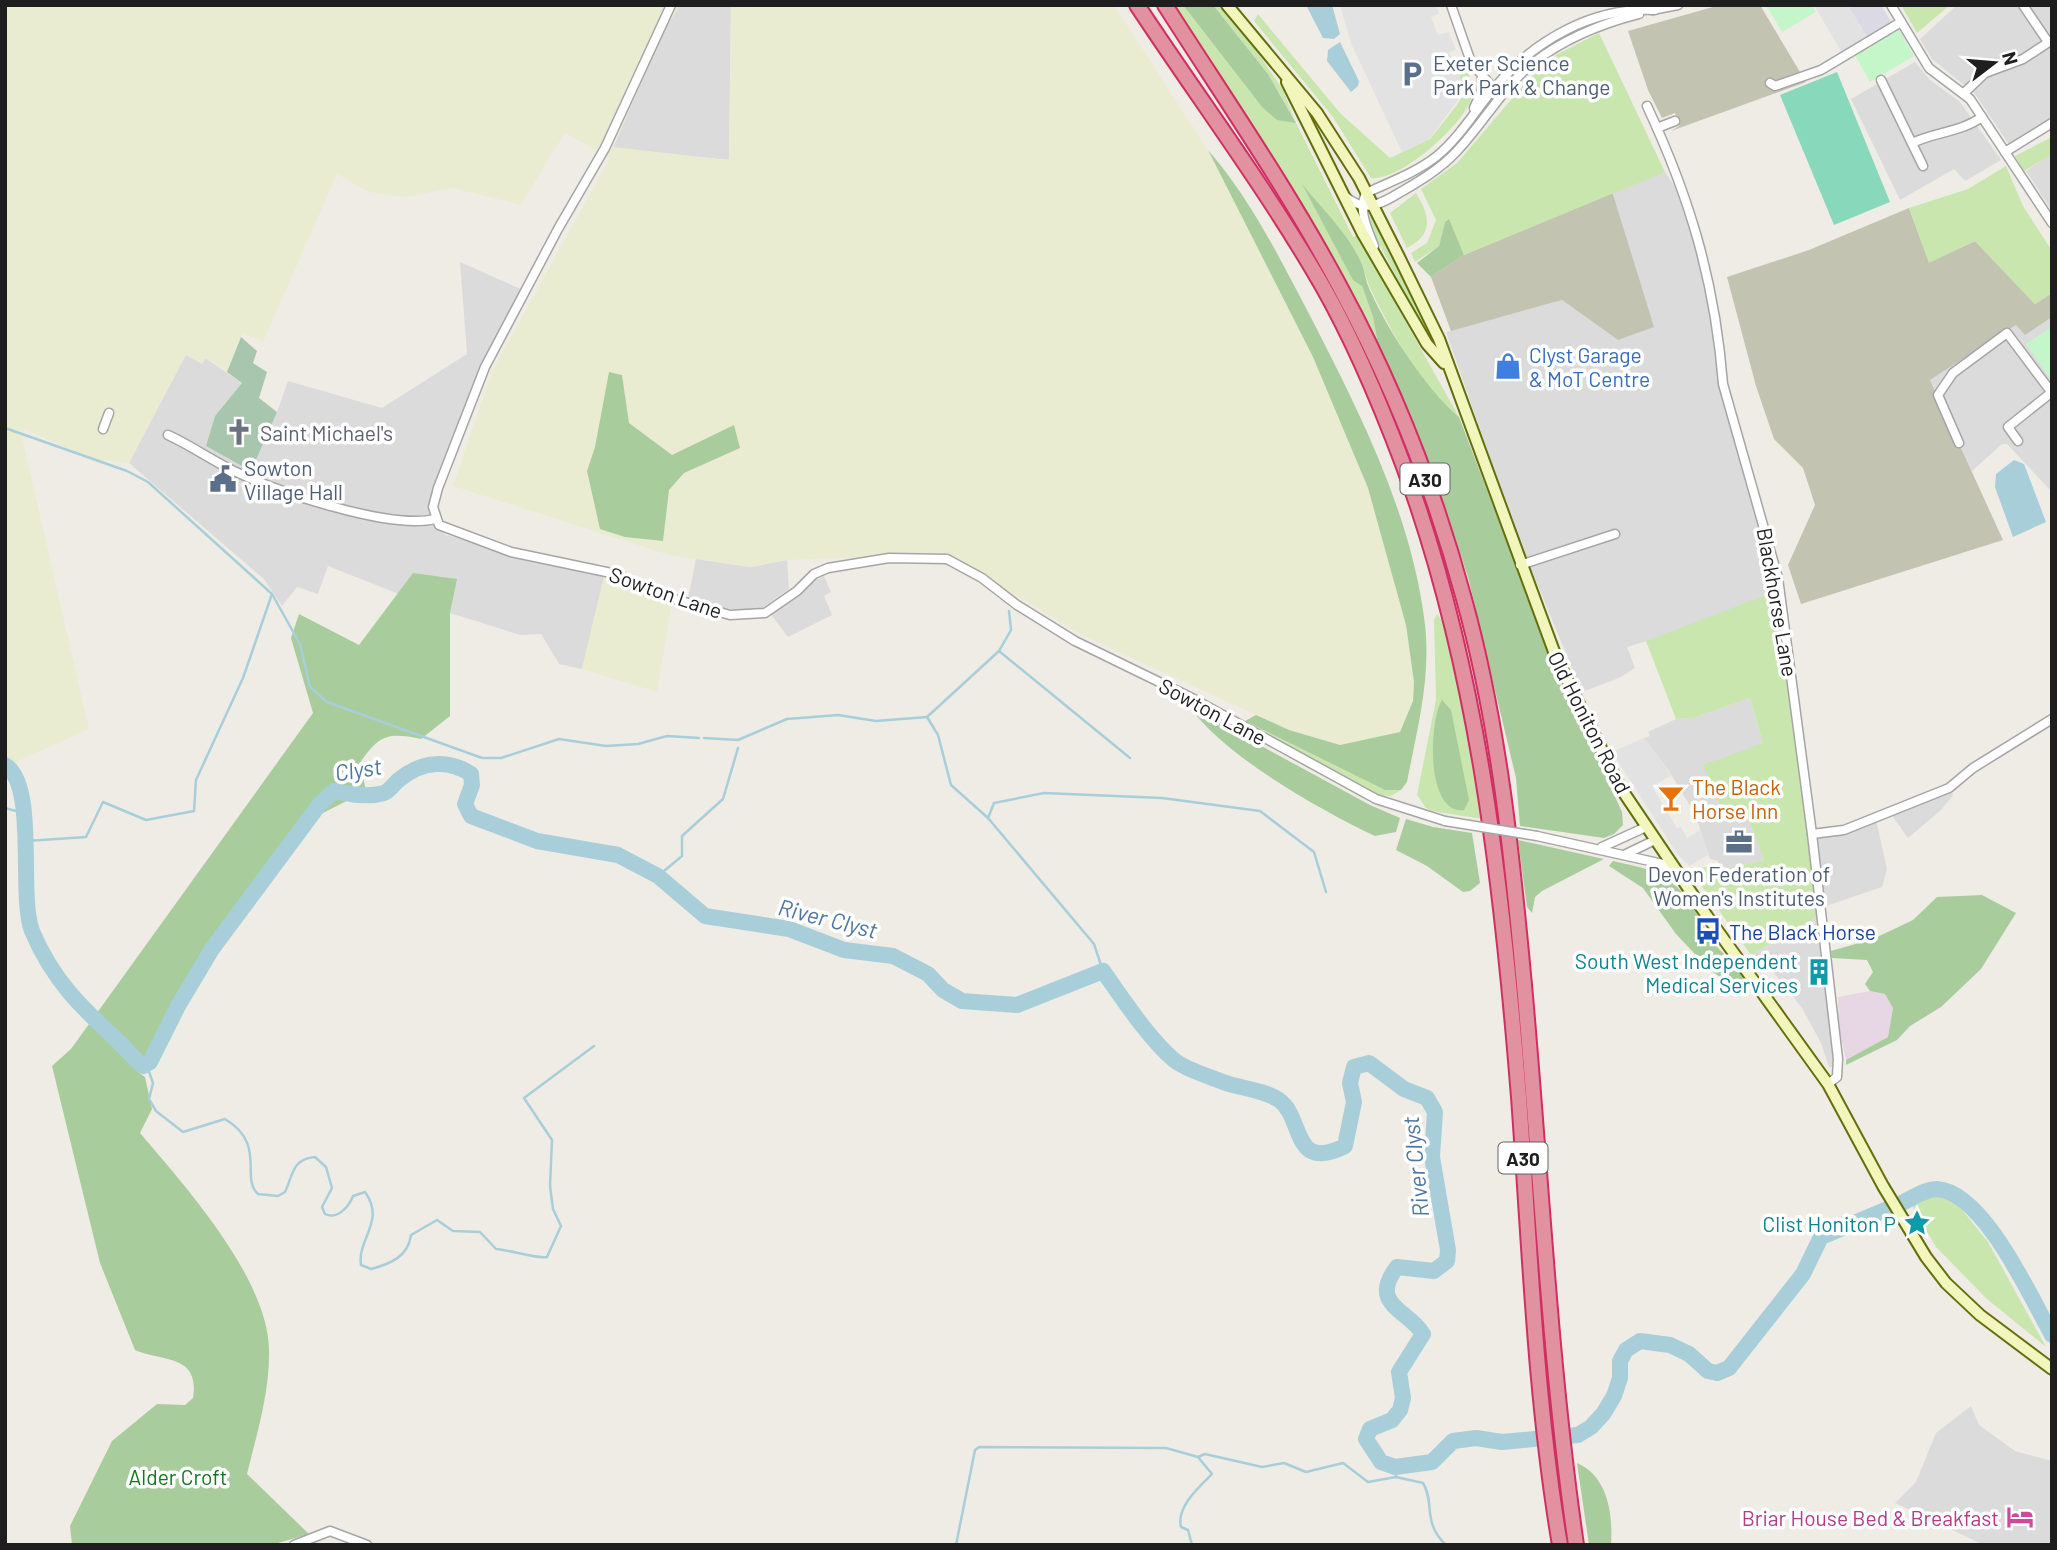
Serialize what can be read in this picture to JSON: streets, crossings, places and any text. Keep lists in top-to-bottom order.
{
  "streets": {
    "highway": ["A30"],
    "street": ["Sowton Lane", "Blackhorse Lane", "Old Honiton Road"]
  },
  "crossings": [
    ["Sowton Lane", "Old Honiton Road"],
    ["Blackhorse Lane", "Old Honiton Road"]
  ],
  "water": ["Clyst", "River Clyst"],
  "parks": ["Alder Croft"],
  "places": {
    "parking": ["Exeter Science Park Park & Change"],
    "shop": ["Clyst Garage & MoT Centre"],
    "church": ["Saint Michael's"],
    "public building": ["Sowton Village Hall"],
    "bar": ["The Black Horse Inn"],
    "office": ["Devon Federation of Women's Institutes"],
    "bus stop": ["The Black Horse"],
    "building": ["South West Independent Medical Services"],
    "place": ["Clist Honiton P"],
    "hotel": ["Briar House Bed & Breakfast"]
  },
  "north": "right"
}
